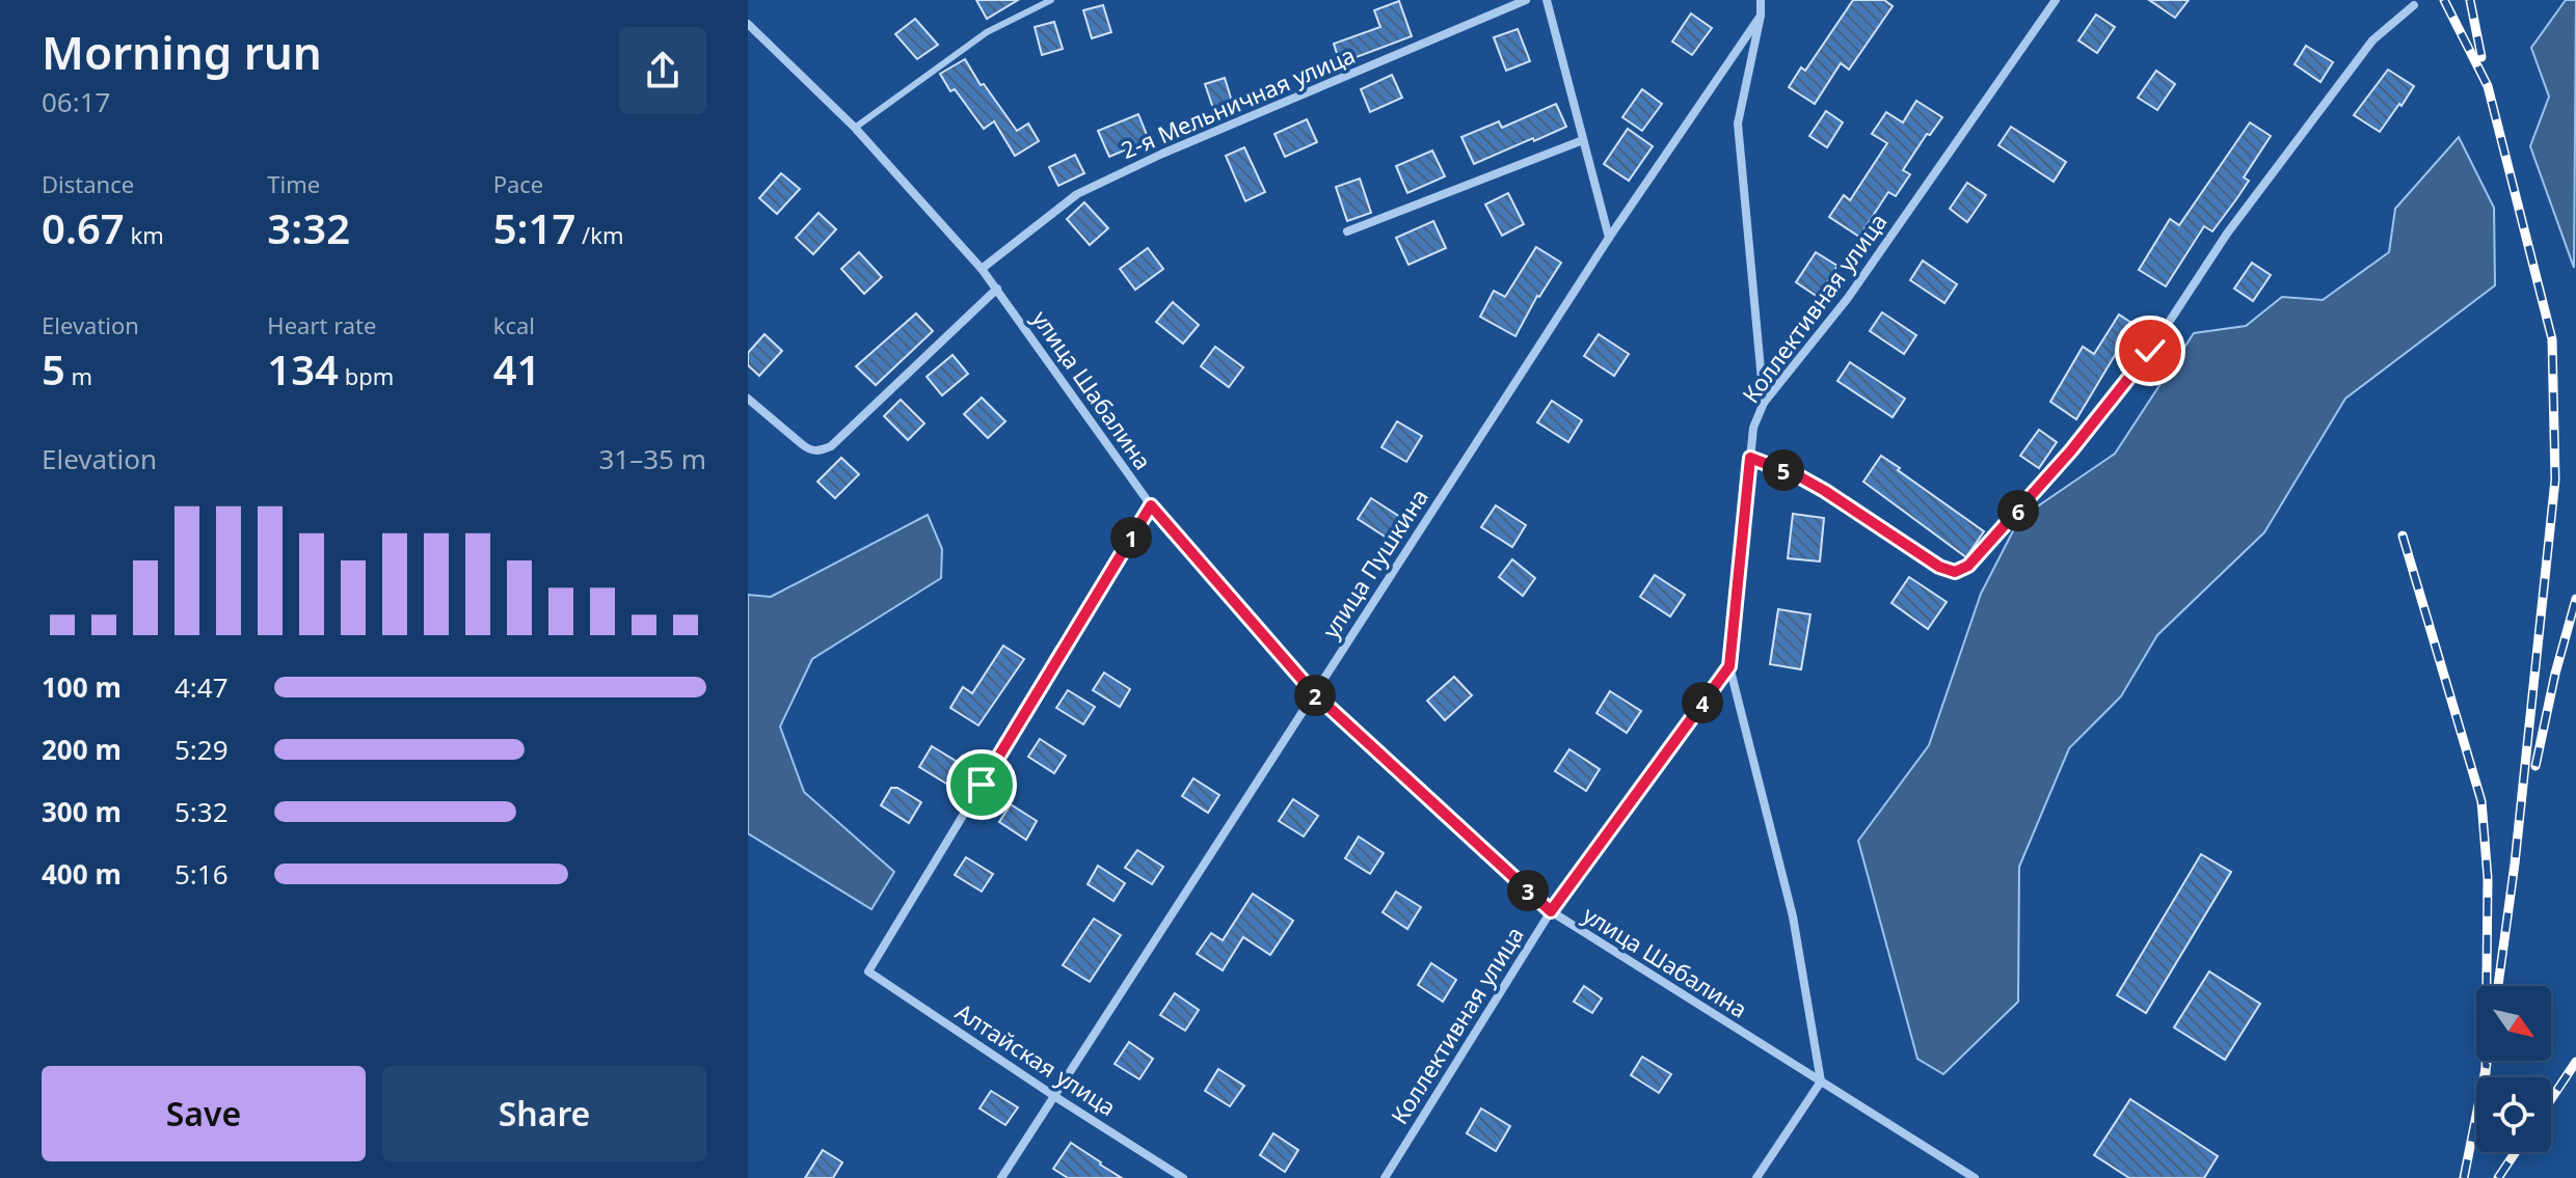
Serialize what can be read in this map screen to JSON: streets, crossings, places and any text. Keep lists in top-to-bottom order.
{
  "streets": {
    "street": [
      "2-я Мельничная улица",
      "Коллективная улица",
      "улица Шабалина",
      "улица Пушкина",
      "Алтайская улица"
    ]
  },
  "crossings": [
    ["2-я Мельничная улица", "улица Шабалина"],
    ["Коллективная улица", "улица Шабалина"],
    ["улица Шабалина", "улица Пушкина"],
    ["улица Шабалина", "Алтайская улица"],
    ["улица Пушкина", "Алтайская улица"]
  ],
  "north": "bottom right",
  "page": {
    "heading": ["Morning run", "06:17"],
    "stats": [
      ["Distance", "0.67 km"],
      ["Time", "3:32"],
      ["Pace", "5:17 /km"],
      ["Elevation", "5 m"],
      ["Heart rate", "134 bpm"],
      ["kcal", "41"]
    ],
    "chart": ["Elevation", "31–35 m"],
    "pins": [
      "5",
      "6",
      "1",
      "2",
      "4",
      "3"
    ],
    "list": [
      {
        "name": "100 m",
        "note": "4:47"
      },
      {
        "name": "200 m",
        "note": "5:29"
      },
      {
        "name": "300 m",
        "note": "5:32"
      },
      {
        "name": "400 m",
        "note": "5:16"
      }
    ],
    "buttons": ["Save", "Share"]
  }
}
